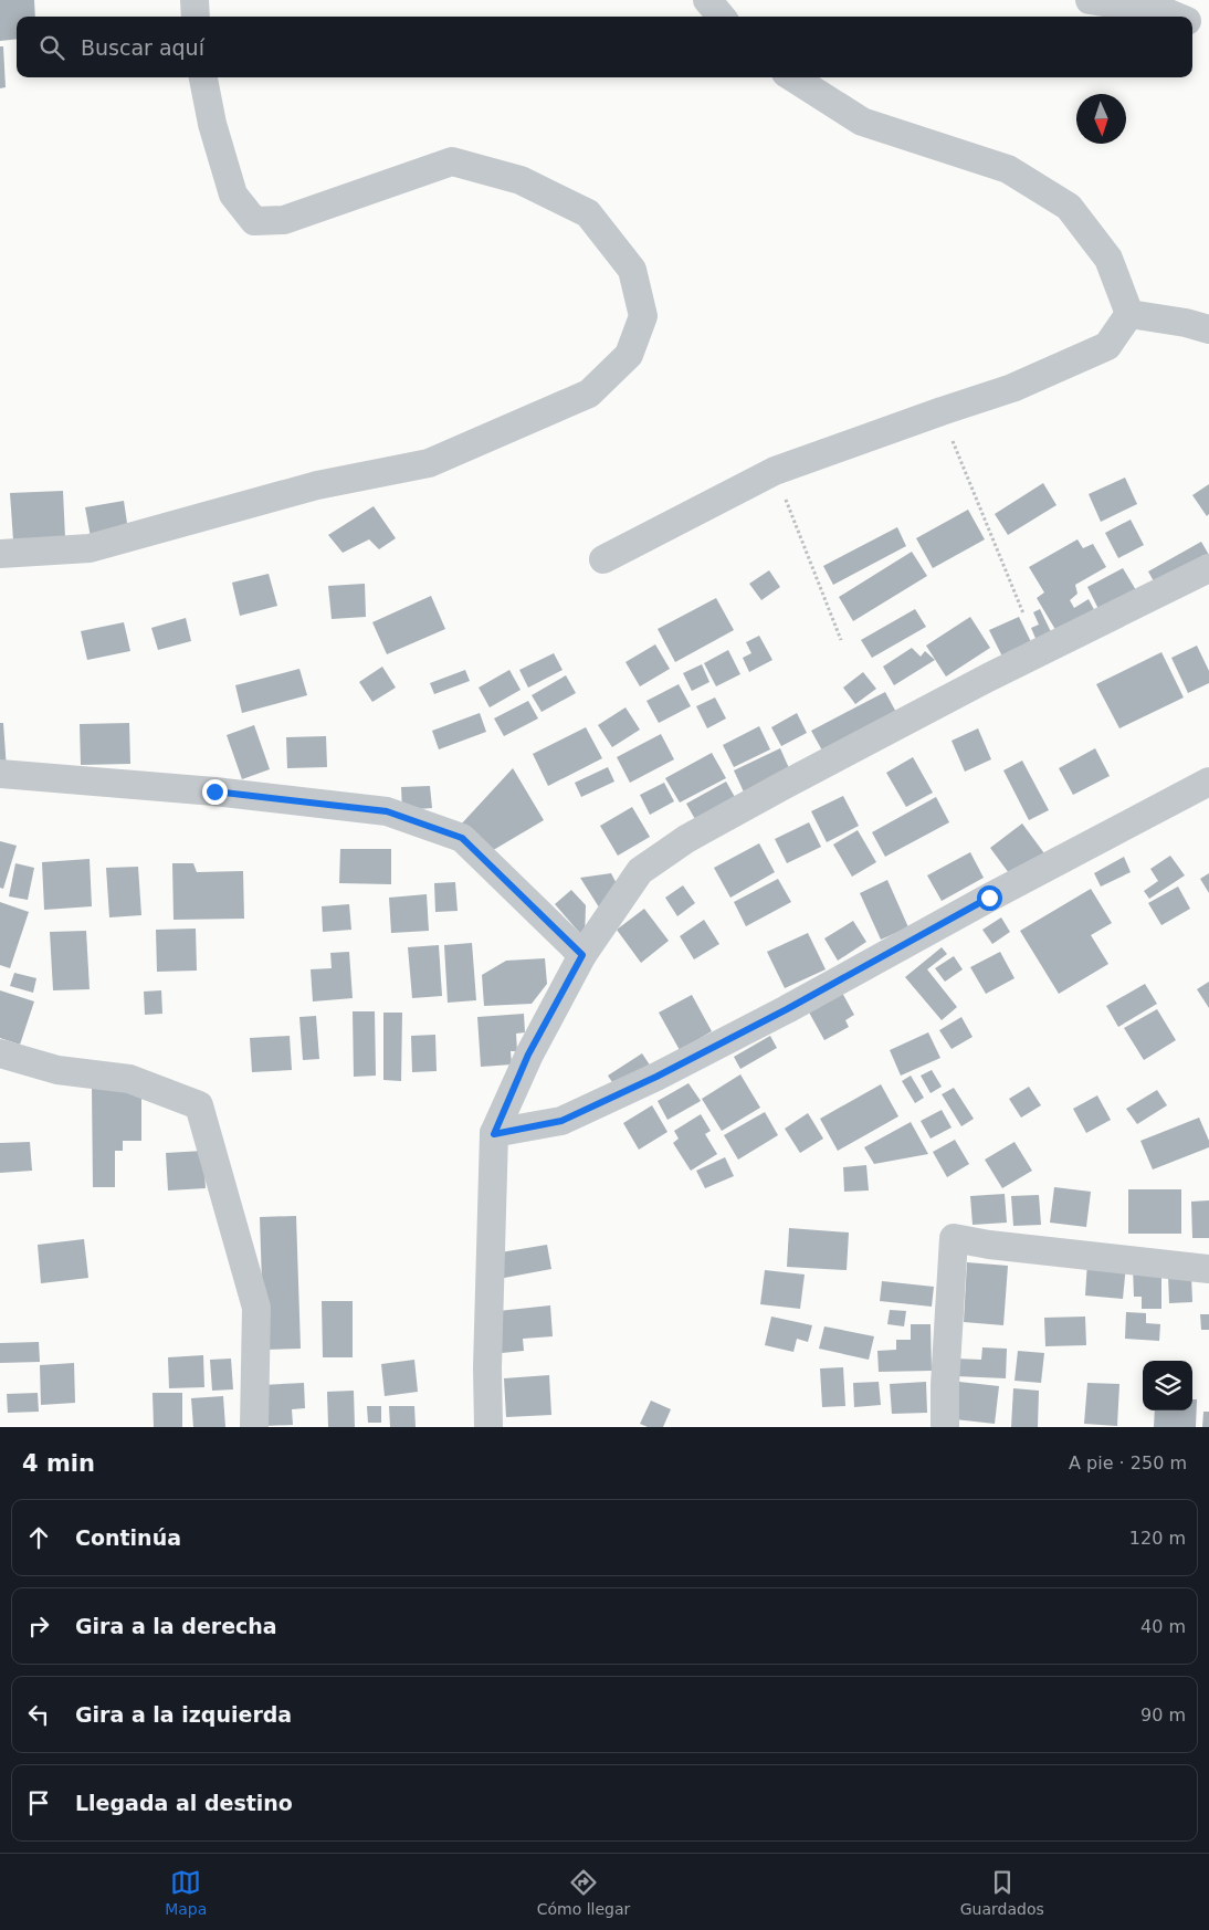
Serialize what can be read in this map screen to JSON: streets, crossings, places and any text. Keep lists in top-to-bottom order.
{
  "north": "bottom",
  "page": {
    "search": "Buscar aquí",
    "heading": ["4 min", "A pie · 250 m"],
    "list": [
      ["Continúa", "120 m"],
      ["Gira a la derecha", "40 m"],
      ["Gira a la izquierda", "90 m"],
      "Llegada al destino"
    ],
    "nav": ["Mapa", "Cómo llegar", "Guardados"]
  }
}
